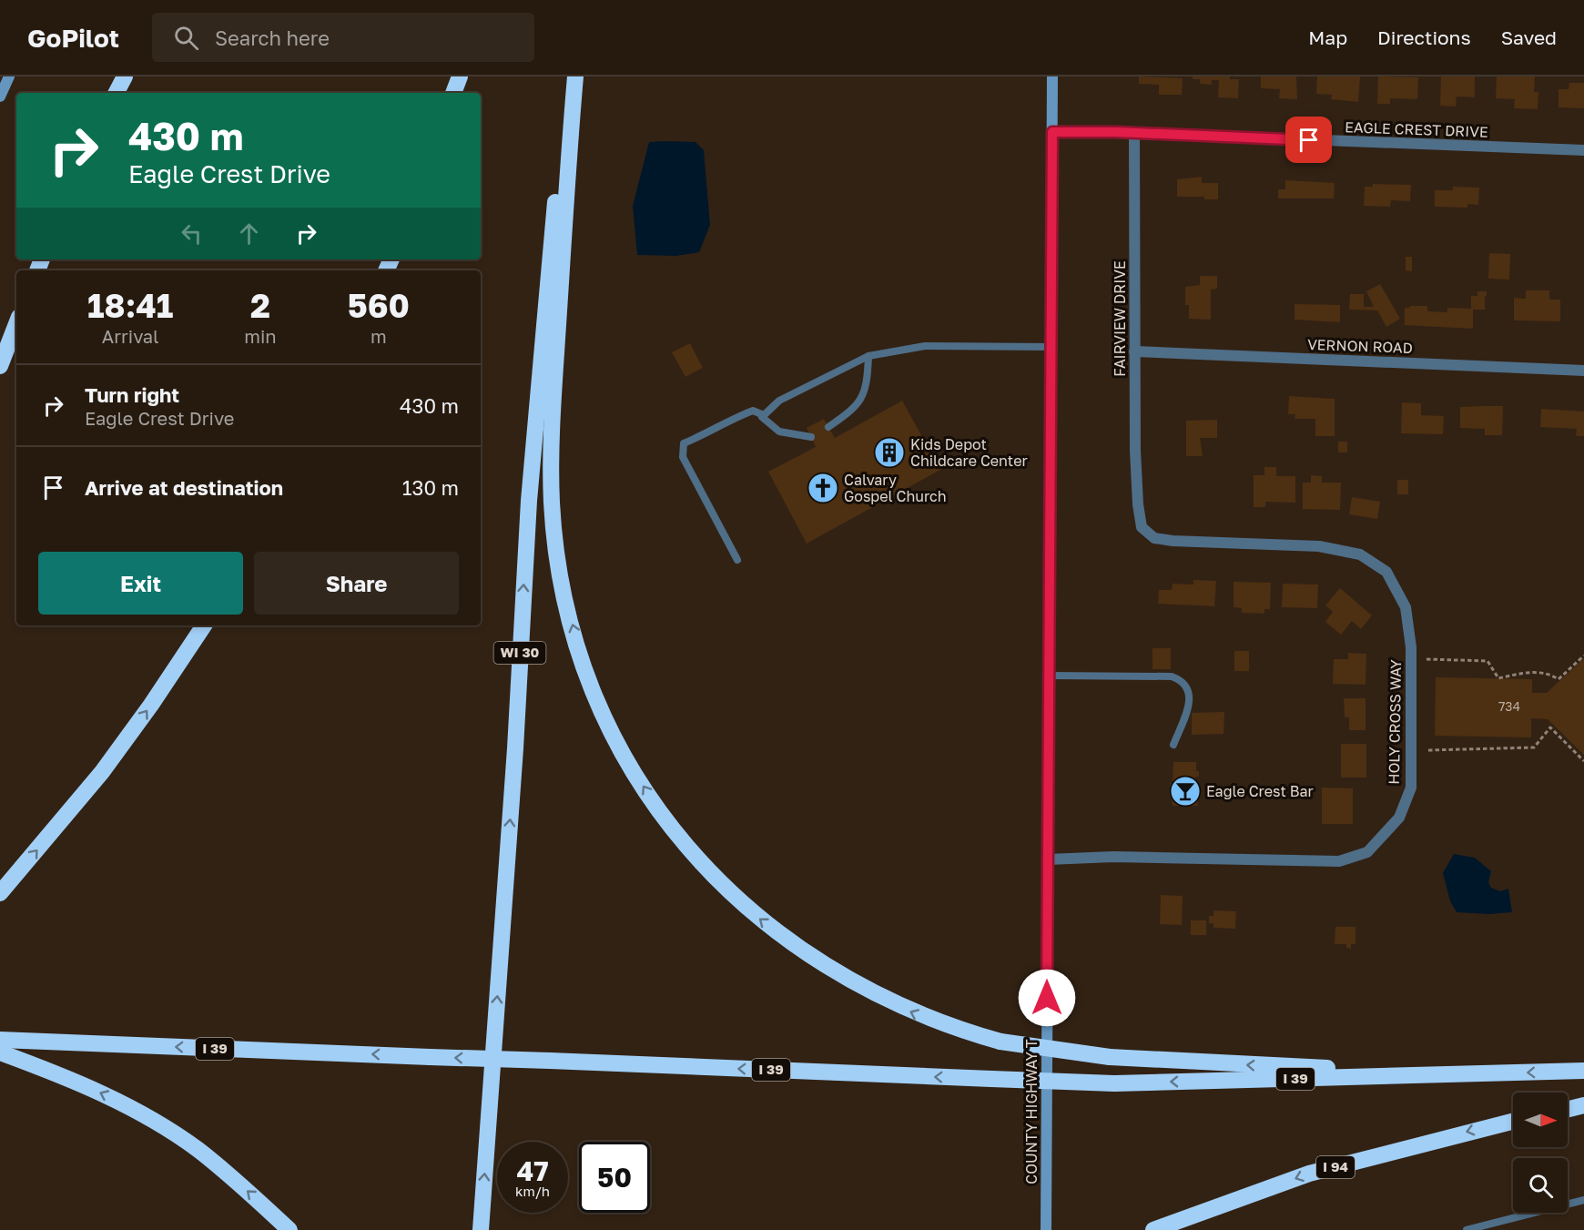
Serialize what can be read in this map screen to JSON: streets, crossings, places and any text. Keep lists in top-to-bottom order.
{
  "streets": {
    "highway": ["WI 30", "I 39", "I 94"],
    "main road": ["COUNTY HIGHWAY T"],
    "street": [
      "EAGLE CREST DRIVE",
      "FAIRVIEW DRIVE",
      "VERNON ROAD",
      "HOLY CROSS WAY"
    ]
  },
  "crossings": [
    ["EAGLE CREST DRIVE", "FAIRVIEW DRIVE"],
    ["EAGLE CREST DRIVE", "COUNTY HIGHWAY T"],
    ["FAIRVIEW DRIVE", "VERNON ROAD"],
    ["FAIRVIEW DRIVE", "HOLY CROSS WAY"],
    ["HOLY CROSS WAY", "COUNTY HIGHWAY T"]
  ],
  "places": {
    "building": ["Kids Depot Childcare Center"],
    "church": ["Calvary Gospel Church"],
    "bar": ["Eagle Crest Bar"]
  },
  "house_numbers": ["734"],
  "north": "right",
  "page": {
    "header": "GoPilot",
    "search": "Search here",
    "nav": ["Map", "Directions", "Saved"],
    "turn": ["430 m", "Eagle Crest Drive"],
    "eta": [
      "18:41",
      "Arrival",
      "2",
      "min",
      "560",
      "m"
    ],
    "list": [
      {
        "name": "Turn right",
        "note": "Eagle Crest Drive",
        "value": "430 m"
      },
      {
        "name": "Arrive at destination",
        "value": "130 m"
      }
    ],
    "buttons": ["Exit", "Share"],
    "speed": "47 km/h",
    "limit": "50"
  }
}
